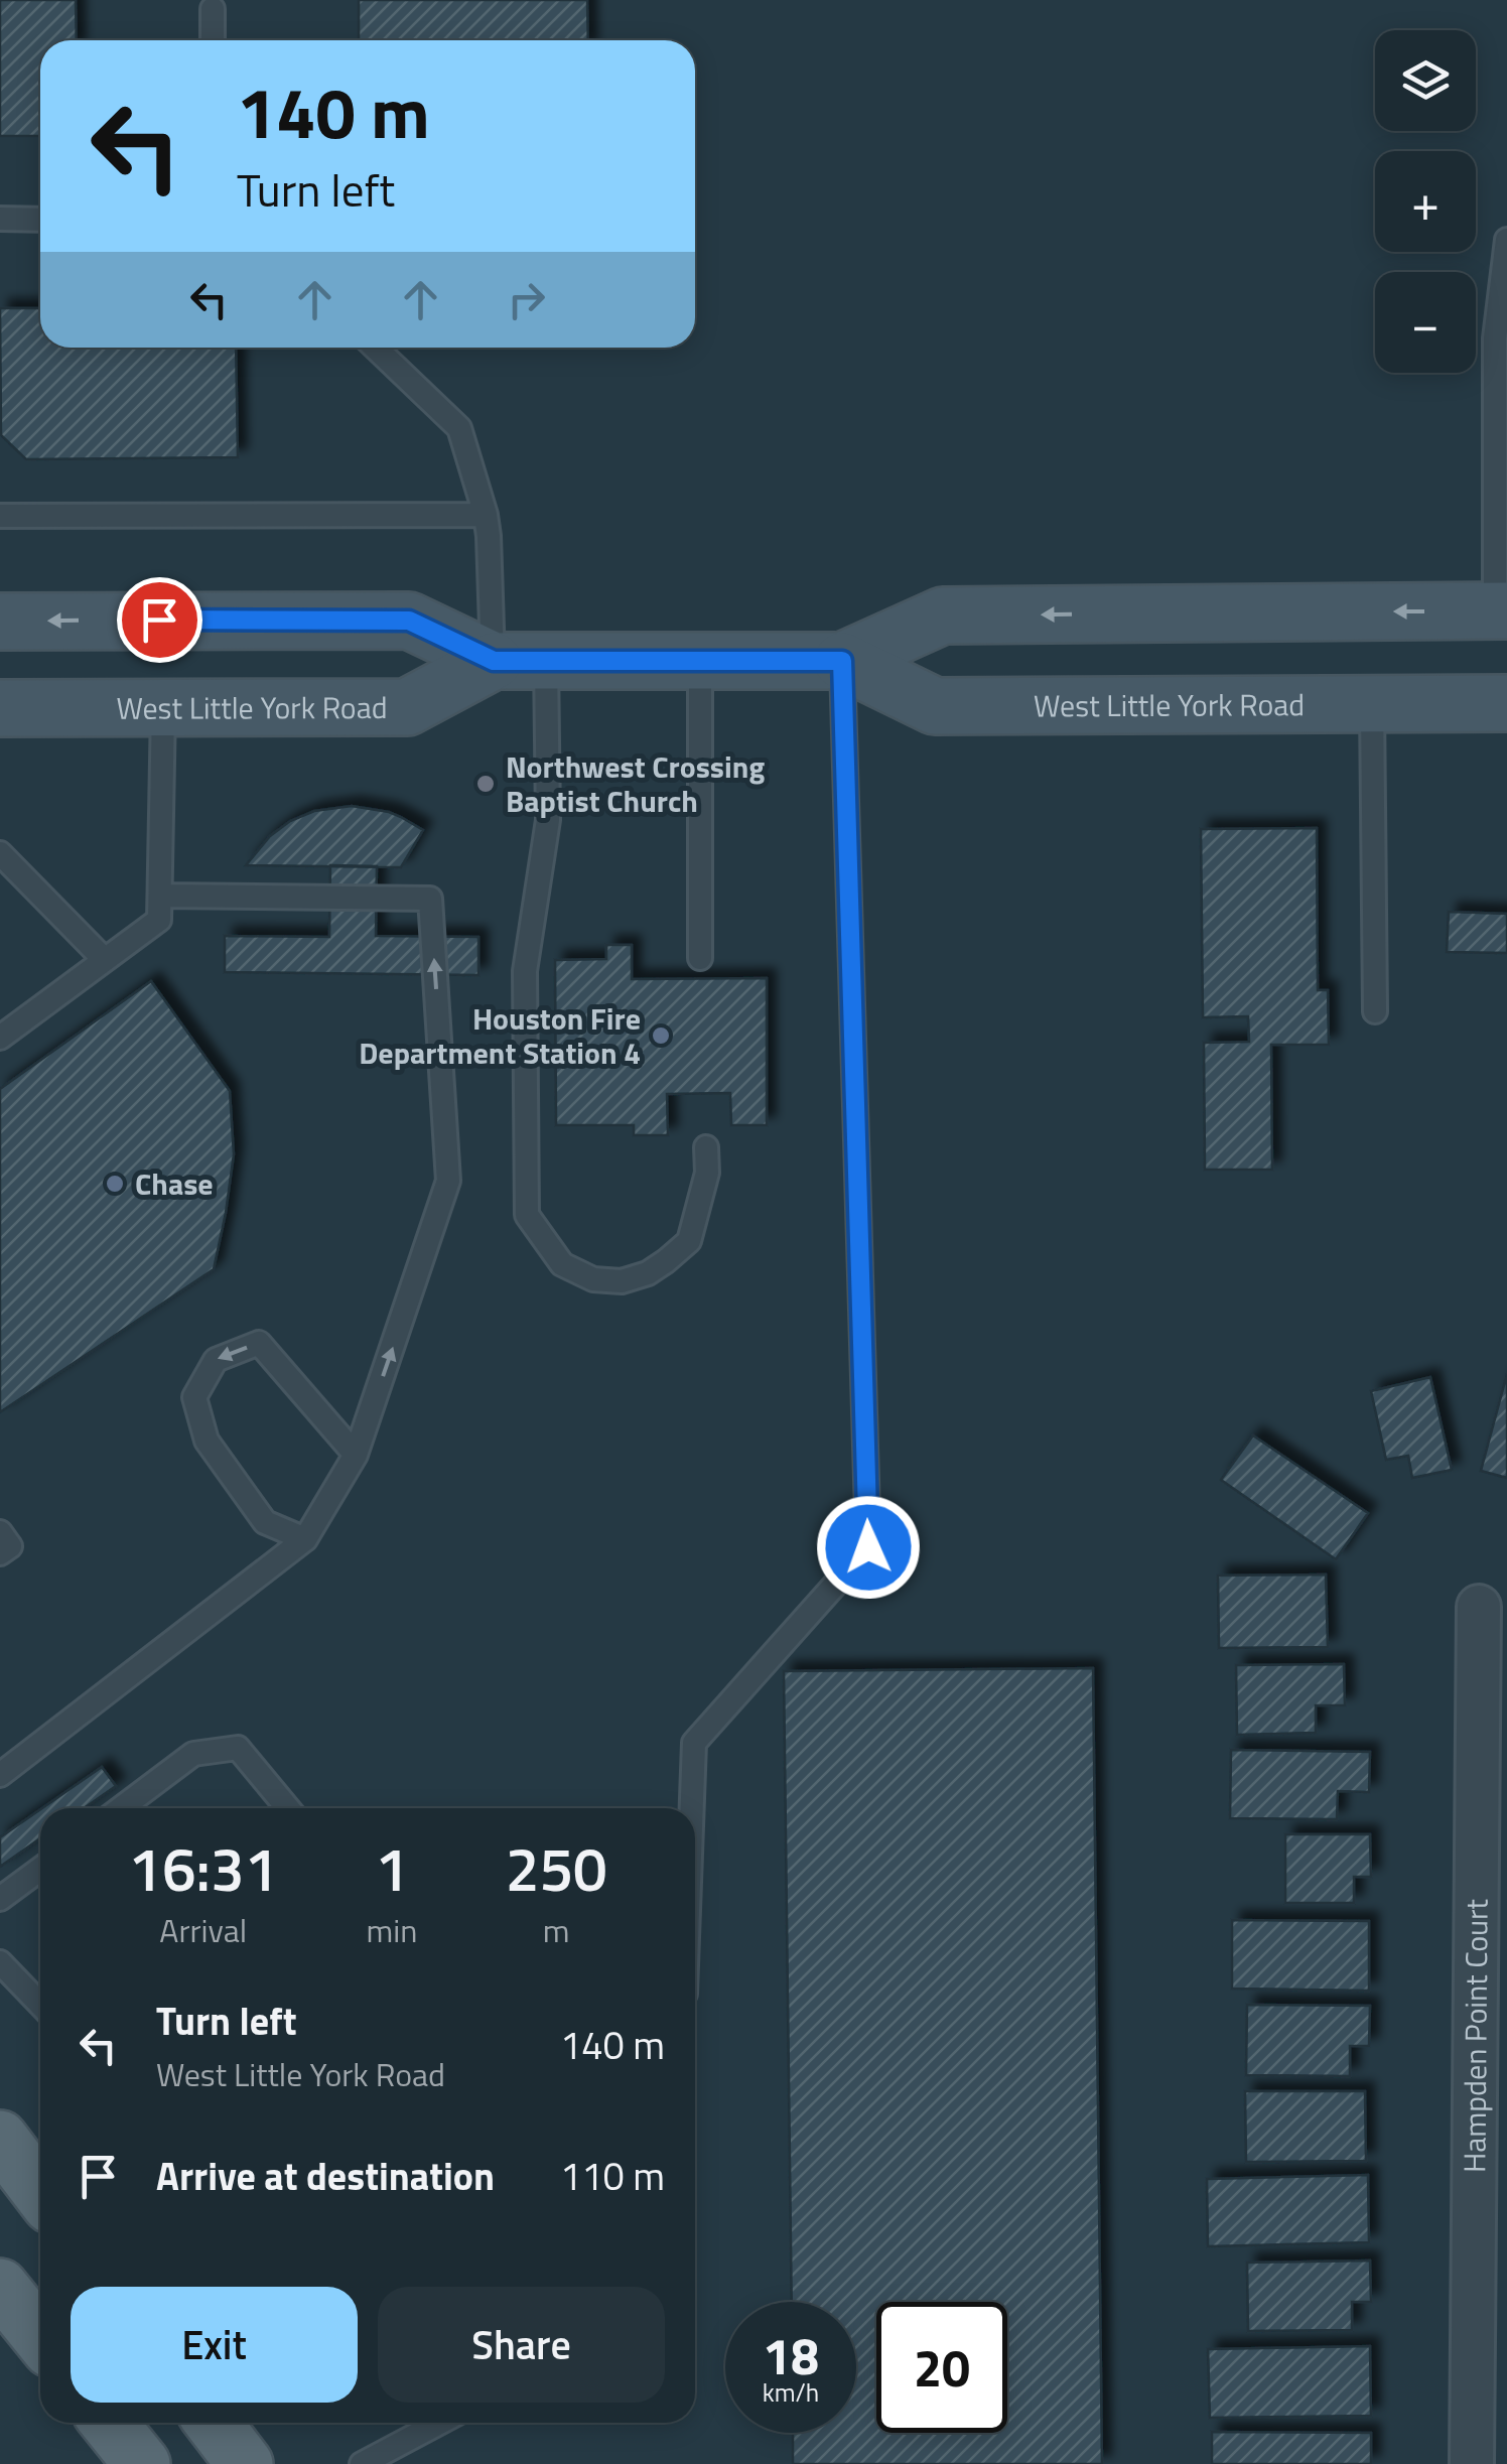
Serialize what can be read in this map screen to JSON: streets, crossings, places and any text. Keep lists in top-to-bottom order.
{
  "streets": {
    "main road": ["West Little York Road"],
    "street": ["Hampden Point Court"]
  },
  "places": ["Northwest Crossing Baptist Church", "Houston Fire Department Station 4", "Chase"],
  "page": {
    "map_buttons": ["+", "−"],
    "turn": ["140 m", "Turn left"],
    "eta": [
      "16:31",
      "Arrival",
      "1",
      "min",
      "250",
      "m"
    ],
    "list": [
      {
        "name": "Turn left",
        "note": "West Little York Road",
        "value": "140 m"
      },
      {
        "name": "Arrive at destination",
        "value": "110 m"
      }
    ],
    "buttons": ["Exit", "Share"],
    "speed": "18 km/h",
    "limit": "20"
  }
}
